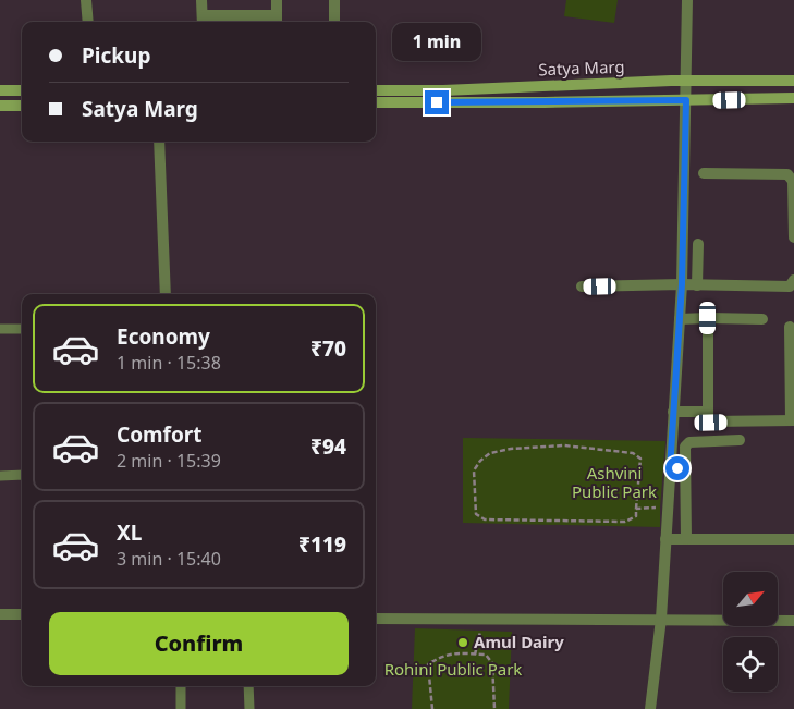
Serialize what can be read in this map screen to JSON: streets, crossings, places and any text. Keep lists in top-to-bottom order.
{
  "streets": {
    "main road": ["Satya Marg"]
  },
  "parks": ["Ashvini Public Park", "Rohini Public Park"],
  "places": ["Amul Dairy"],
  "north": "top right",
  "page": {
    "banner": ["Pickup", "Satya Marg"],
    "bubble": "1 min",
    "list": [
      {
        "name": "Economy",
        "note": "1 min · 15:38",
        "value": "₹70"
      },
      {
        "name": "Comfort",
        "note": "2 min · 15:39",
        "value": "₹94"
      },
      {
        "name": "XL",
        "note": "3 min · 15:40",
        "value": "₹119"
      }
    ],
    "buttons": "Confirm"
  }
}
